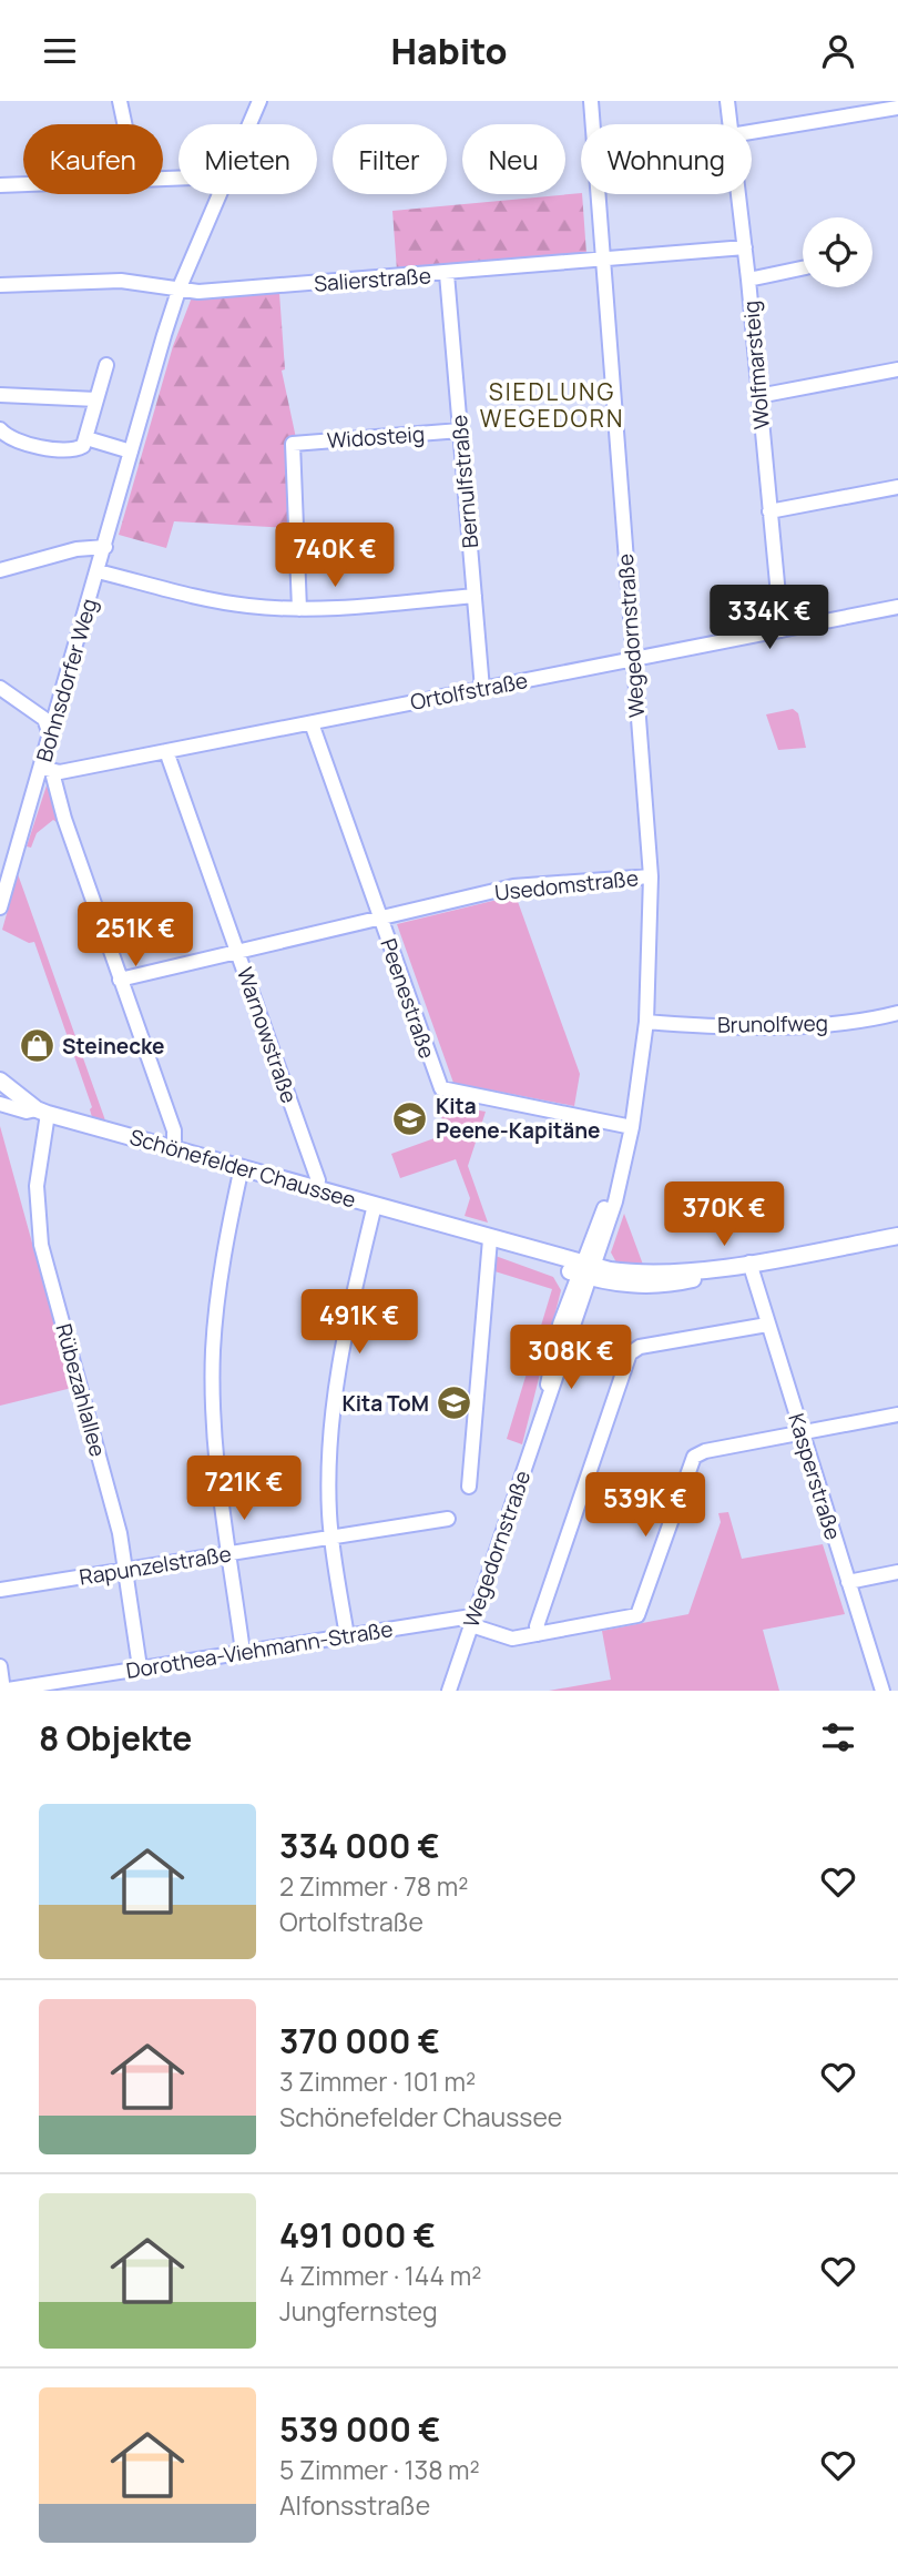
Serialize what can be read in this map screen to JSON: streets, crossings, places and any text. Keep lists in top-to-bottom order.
{
  "streets": {
    "main road": ["Schönefelder Chaussee"],
    "street": [
      "Salierstraße",
      "Wolfmarsteig",
      "Widosteig",
      "Bernulfstraße",
      "Wegedornstraße",
      "Bohnsdorfer Weg",
      "Ortolfstraße",
      "Usedomstraße",
      "Peenestraße",
      "Brunolfweg",
      "Warnowstraße",
      "Rübezahlallee",
      "Kasperstraße",
      "Rapunzelstraße",
      "Dorothea-Viehmann-Straße"
    ]
  },
  "crossings": [
    ["Salierstraße", "Wolfmarsteig"],
    ["Salierstraße", "Bernulfstraße"],
    ["Salierstraße", "Wegedornstraße"],
    ["Salierstraße", "Bohnsdorfer Weg"],
    ["Wolfmarsteig", "Ortolfstraße"],
    ["Widosteig", "Bernulfstraße"],
    ["Bernulfstraße", "Ortolfstraße"],
    ["Wegedornstraße", "Ortolfstraße"],
    ["Wegedornstraße", "Usedomstraße"],
    ["Wegedornstraße", "Peenestraße"],
    ["Wegedornstraße", "Brunolfweg"],
    ["Wegedornstraße", "Schönefelder Chaussee"],
    ["Wegedornstraße", "Dorothea-Viehmann-Straße"],
    ["Bohnsdorfer Weg", "Ortolfstraße"],
    ["Ortolfstraße", "Peenestraße"],
    ["Ortolfstraße", "Warnowstraße"],
    ["Usedomstraße", "Peenestraße"],
    ["Usedomstraße", "Warnowstraße"],
    ["Warnowstraße", "Schönefelder Chaussee"],
    ["Schönefelder Chaussee", "Rübezahlallee"],
    ["Schönefelder Chaussee", "Kasperstraße"],
    ["Rübezahlallee", "Rapunzelstraße"],
    ["Rübezahlallee", "Dorothea-Viehmann-Straße"],
    ["Kasperstraße", "Dorothea-Viehmann-Straße"]
  ],
  "districts": ["SIEDLUNG WEGEDORN"],
  "places": {
    "shop": ["Steinecke"],
    "school or university": ["Kita Peene-Kapitäne", "Kita ToM"]
  },
  "page": {
    "header": "Habito",
    "chip": [
      "Kaufen",
      "Mieten",
      "Filter",
      "Neu",
      "Wohnung"
    ],
    "price": [
      "740K €",
      "334K €",
      "251K €",
      "370K €",
      "491K €",
      "308K €",
      "721K €",
      "539K €"
    ],
    "heading": "8 Objekte",
    "list": [
      {
        "name": "334 000 €",
        "note": "2 Zimmer · 78 m² · Ortolfstraße"
      },
      {
        "name": "370 000 €",
        "note": "3 Zimmer · 101 m² · Schönefelder Chaussee"
      },
      {
        "name": "491 000 €",
        "note": "4 Zimmer · 144 m² · Jungfernsteg"
      },
      {
        "name": "539 000 €",
        "note": "5 Zimmer · 138 m² · Alfonsstraße"
      }
    ]
  }
}
